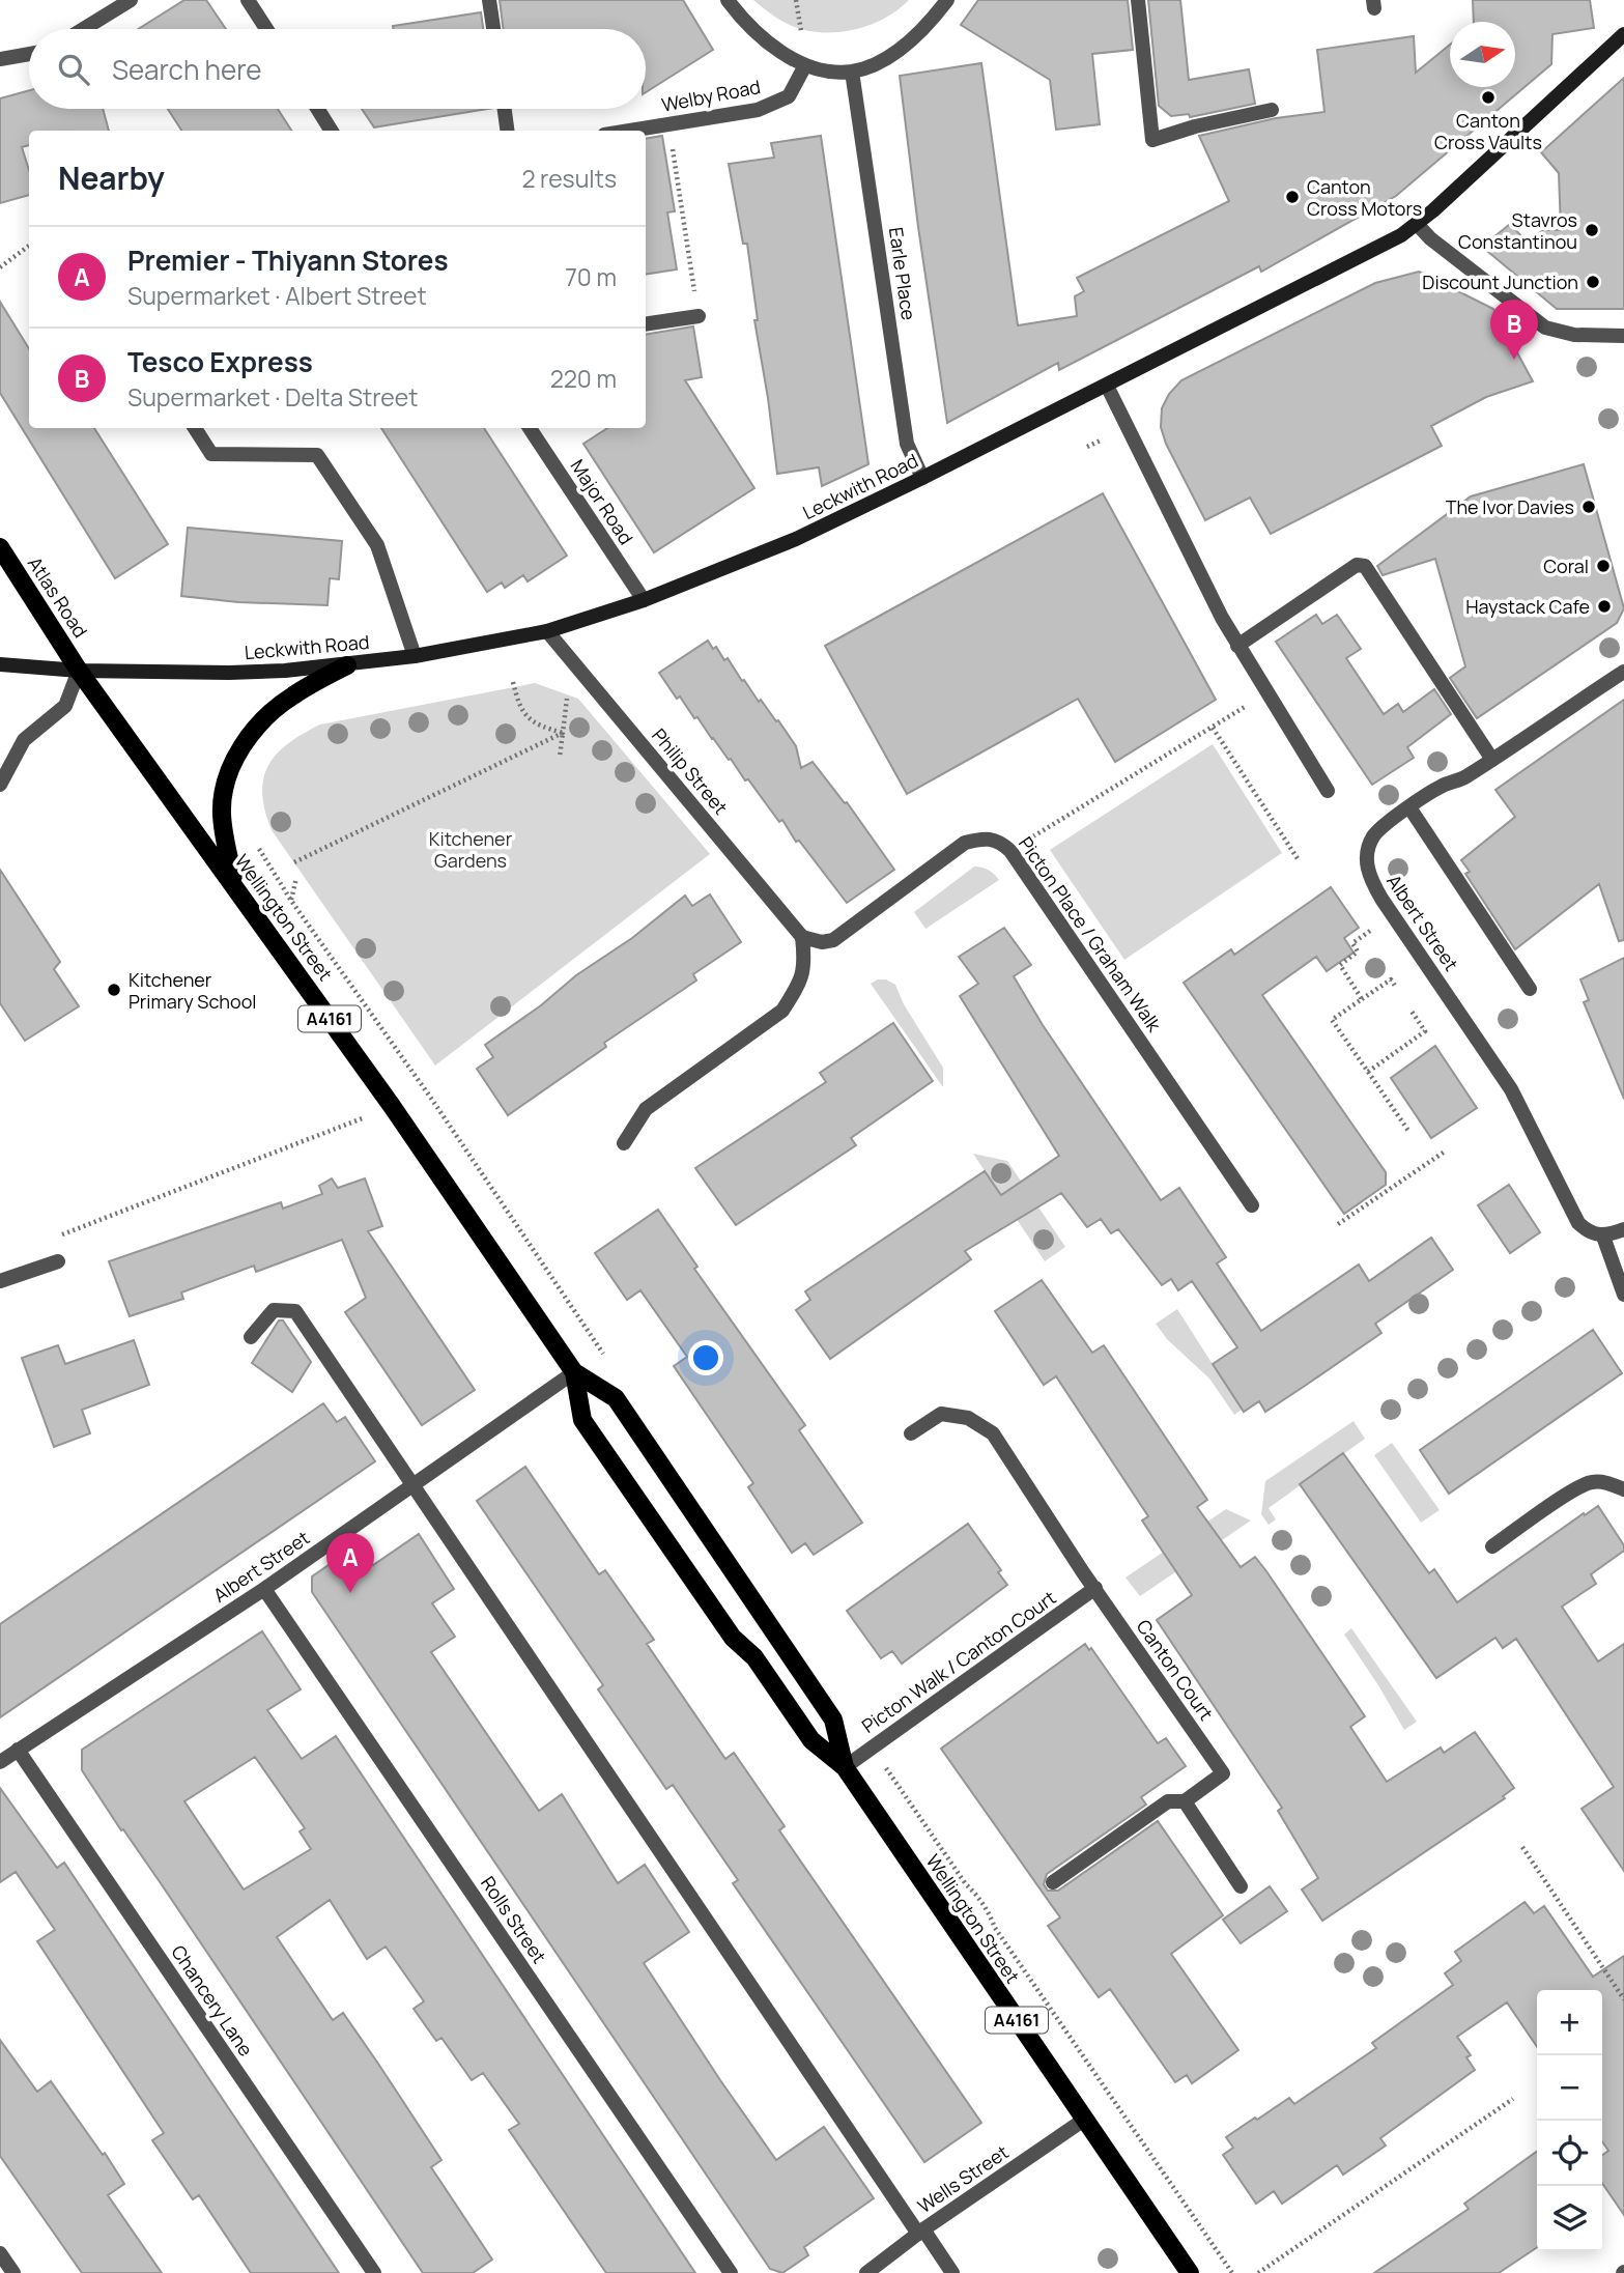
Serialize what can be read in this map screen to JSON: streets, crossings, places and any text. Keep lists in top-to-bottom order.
{
  "streets": {
    "main road": [
      "Leckwith Road",
      "Atlas Road",
      "Wellington Street",
      "A4161"
    ],
    "street": [
      "Welby Road",
      "Earle Place",
      "Major Road",
      "Philip Street",
      "Albert Street",
      "Picton Place / Graham Walk",
      "Picton Walk / Canton Court",
      "Canton Court",
      "Rolls Street",
      "Chancery Lane",
      "Wells Street"
    ]
  },
  "crossings": [
    ["Earle Place", "Leckwith Road"],
    ["Leckwith Road", "Major Road"],
    ["Leckwith Road", "Atlas Road"],
    ["Leckwith Road", "Philip Street"],
    ["Leckwith Road", "Wellington Street"],
    ["Atlas Road", "Wellington Street"],
    ["Philip Street", "Picton Place / Graham Walk"],
    ["Wellington Street", "Albert Street"],
    ["Wellington Street", "Picton Walk / Canton Court"],
    ["Wellington Street", "Wells Street"],
    ["Albert Street", "Rolls Street"],
    ["Albert Street", "Chancery Lane"],
    ["Picton Walk / Canton Court", "Canton Court"]
  ],
  "parks": ["Kitchener Gardens"],
  "places": [
    "Canton Cross Vaults",
    "Canton Cross Motors",
    "Stavros Constantinou",
    "Discount Junction",
    "The Ivor Davies",
    "Coral",
    "Haystack Cafe",
    "Kitchener Primary School"
  ],
  "north": "right",
  "page": {
    "search": "Search here",
    "heading": ["Nearby", "2 results"],
    "list": [
      {
        "mark": "A",
        "name": "Premier - Thiyann Stores",
        "note": "Supermarket · Albert Street",
        "value": "70 m"
      },
      {
        "mark": "B",
        "name": "Tesco Express",
        "note": "Supermarket · Delta Street",
        "value": "220 m"
      }
    ],
    "pins": ["B", "A"],
    "map_buttons": ["+", "−"]
  }
}
